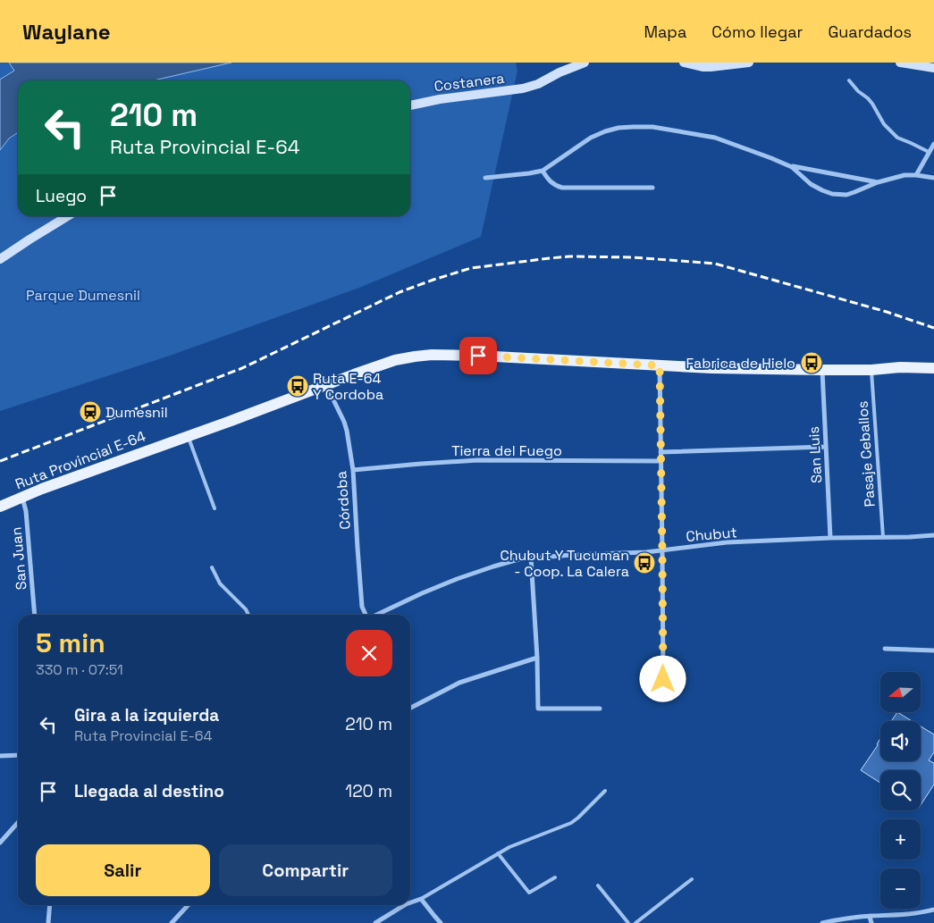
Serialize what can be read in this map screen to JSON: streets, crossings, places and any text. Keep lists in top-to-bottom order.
{
  "streets": {
    "main road": ["Ruta Provincial E-64"],
    "street": [
      "Costanera",
      "Tierra del Fuego",
      "San Luis",
      "Córdoba",
      "Chubut",
      "San Juan"
    ],
    "lane": ["Pasaje Ceballos"]
  },
  "crossings": [
    ["Tierra del Fuego", "Córdoba"],
    ["Pasaje Ceballos", "Ruta Provincial E-64"],
    ["Pasaje Ceballos", "Chubut"],
    ["San Luis", "Ruta Provincial E-64"],
    ["San Luis", "Chubut"],
    ["Ruta Provincial E-64", "Córdoba"],
    ["Ruta Provincial E-64", "San Juan"]
  ],
  "parks": ["Parque Dumesnil"],
  "places": {
    "bus stop": ["Fabrica de Hielo", "Ruta E-64 Y Cordoba", "Chubut Y Tucuman - Coop. La Calera"],
    "station": ["Dumesnil"]
  },
  "north": "left",
  "page": {
    "header": "Waylane",
    "nav": ["Mapa", "Cómo llegar", "Guardados"],
    "turn": ["210 m", "Ruta Provincial E-64"],
    "then": "Luego",
    "heading": ["5 min", "330 m · 07:51"],
    "map_buttons": ["+", "−"],
    "list": [
      {
        "name": "Gira a la izquierda",
        "note": "Ruta Provincial E-64",
        "value": "210 m"
      },
      {
        "name": "Llegada al destino",
        "value": "120 m"
      }
    ],
    "buttons": ["Salir", "Compartir"]
  }
}
